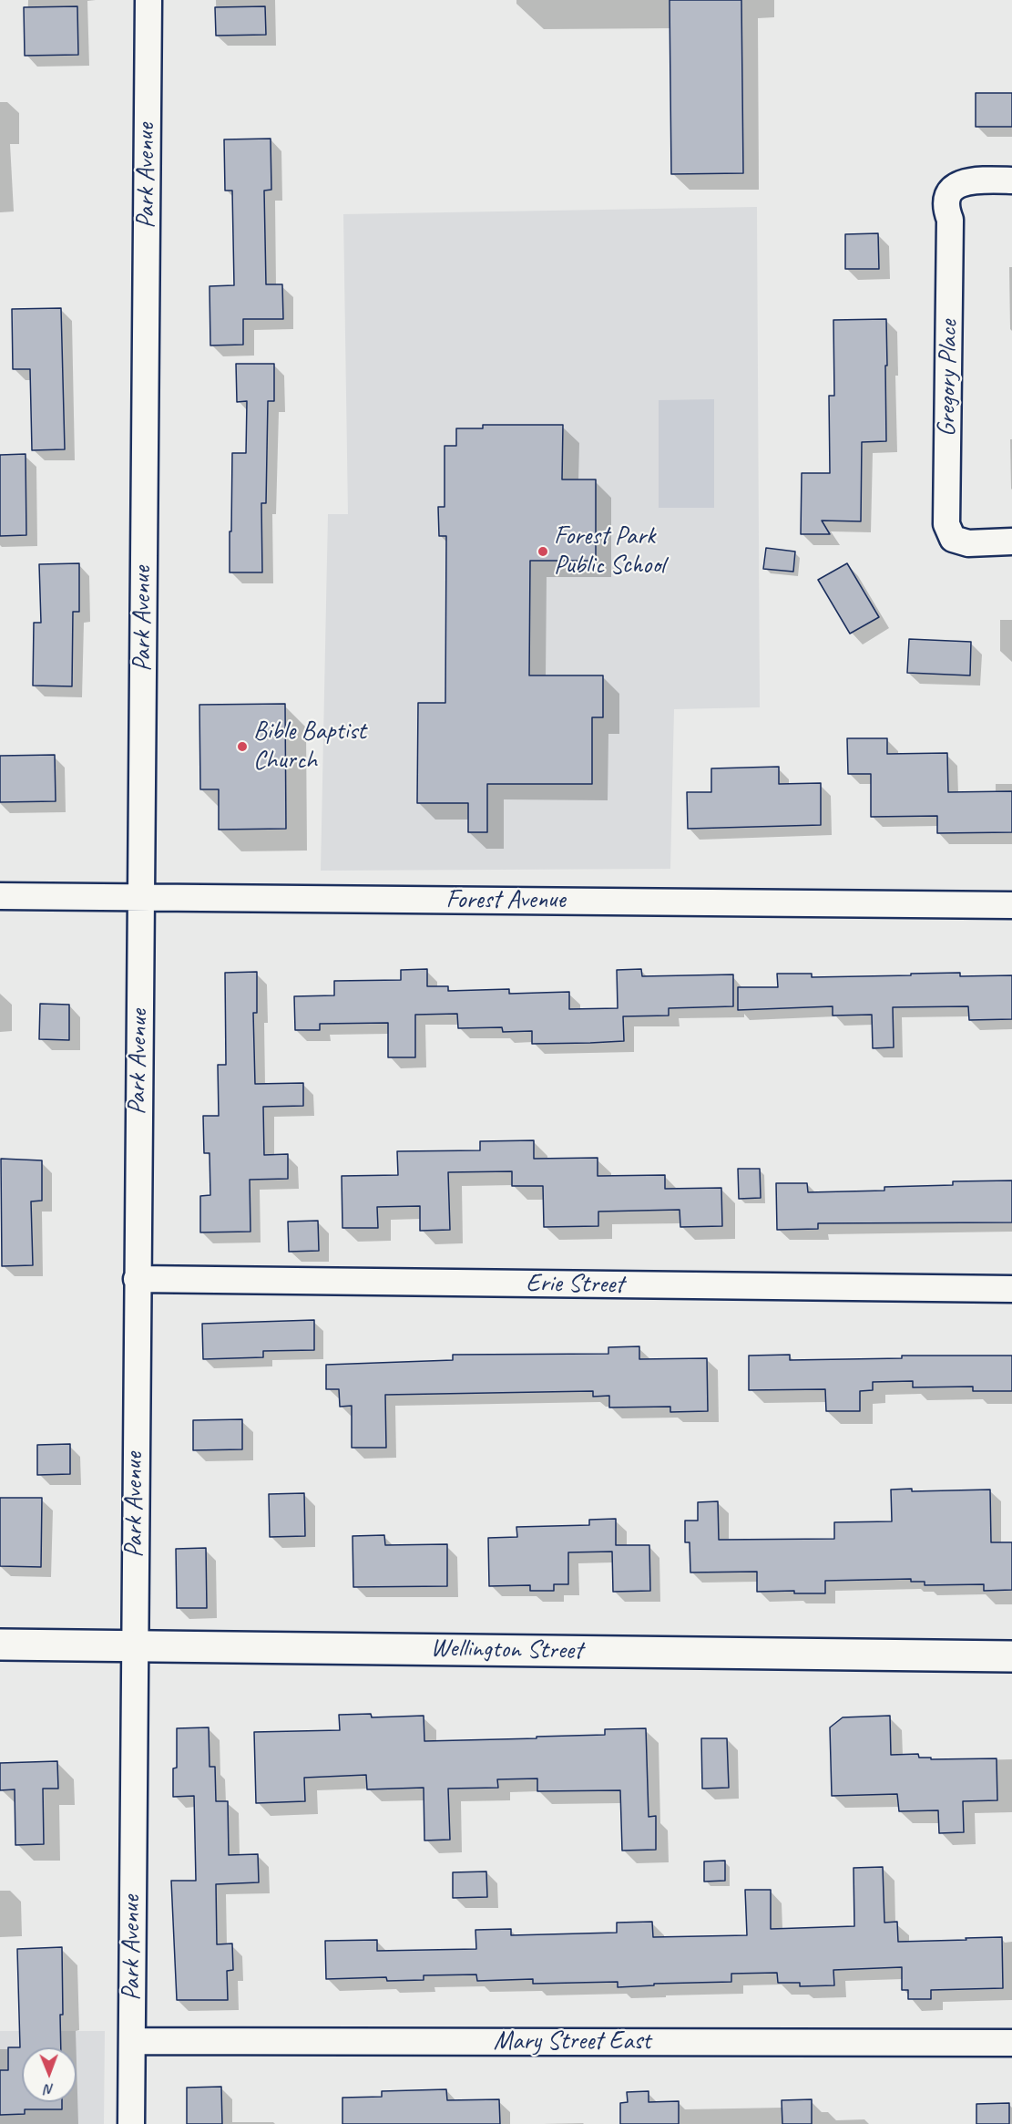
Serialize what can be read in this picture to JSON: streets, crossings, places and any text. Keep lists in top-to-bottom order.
{
  "streets": {
    "street": [
      "Park Avenue",
      "Gregory Place",
      "Forest Avenue",
      "Erie Street",
      "Wellington Street",
      "Mary Street East"
    ]
  },
  "crossings": [
    ["Park Avenue", "Forest Avenue"],
    ["Park Avenue", "Erie Street"],
    ["Park Avenue", "Wellington Street"],
    ["Park Avenue", "Mary Street East"]
  ],
  "places": ["Forest Park Public School", "Bible Baptist Church"],
  "north": "bottom"
}
